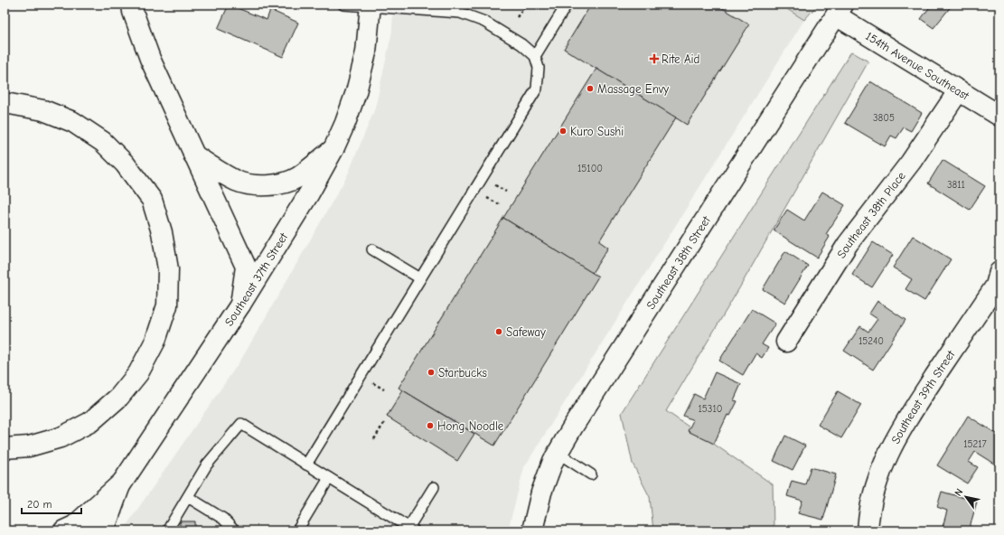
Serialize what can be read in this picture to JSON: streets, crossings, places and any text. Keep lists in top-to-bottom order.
{
  "streets": {
    "main road": [
      "154th Avenue Southeast",
      "Southeast 38th Place",
      "Southeast 38th Street",
      "Southeast 37th Street",
      "Southeast 39th Street"
    ]
  },
  "crossings": [
    ["154th Avenue Southeast", "Southeast 38th Place"],
    ["154th Avenue Southeast", "Southeast 38th Street"]
  ],
  "places": {
    "health": ["Rite Aid"],
    "other": [
      "Massage Envy",
      "Kuro Sushi",
      "Safeway",
      "Starbucks",
      "Hong Noodle"
    ]
  },
  "house_numbers": [
    "3805",
    "15100",
    "3811",
    "15240",
    "15310",
    "15217"
  ],
  "scale_bar": "20 m",
  "north": "top left"
}
